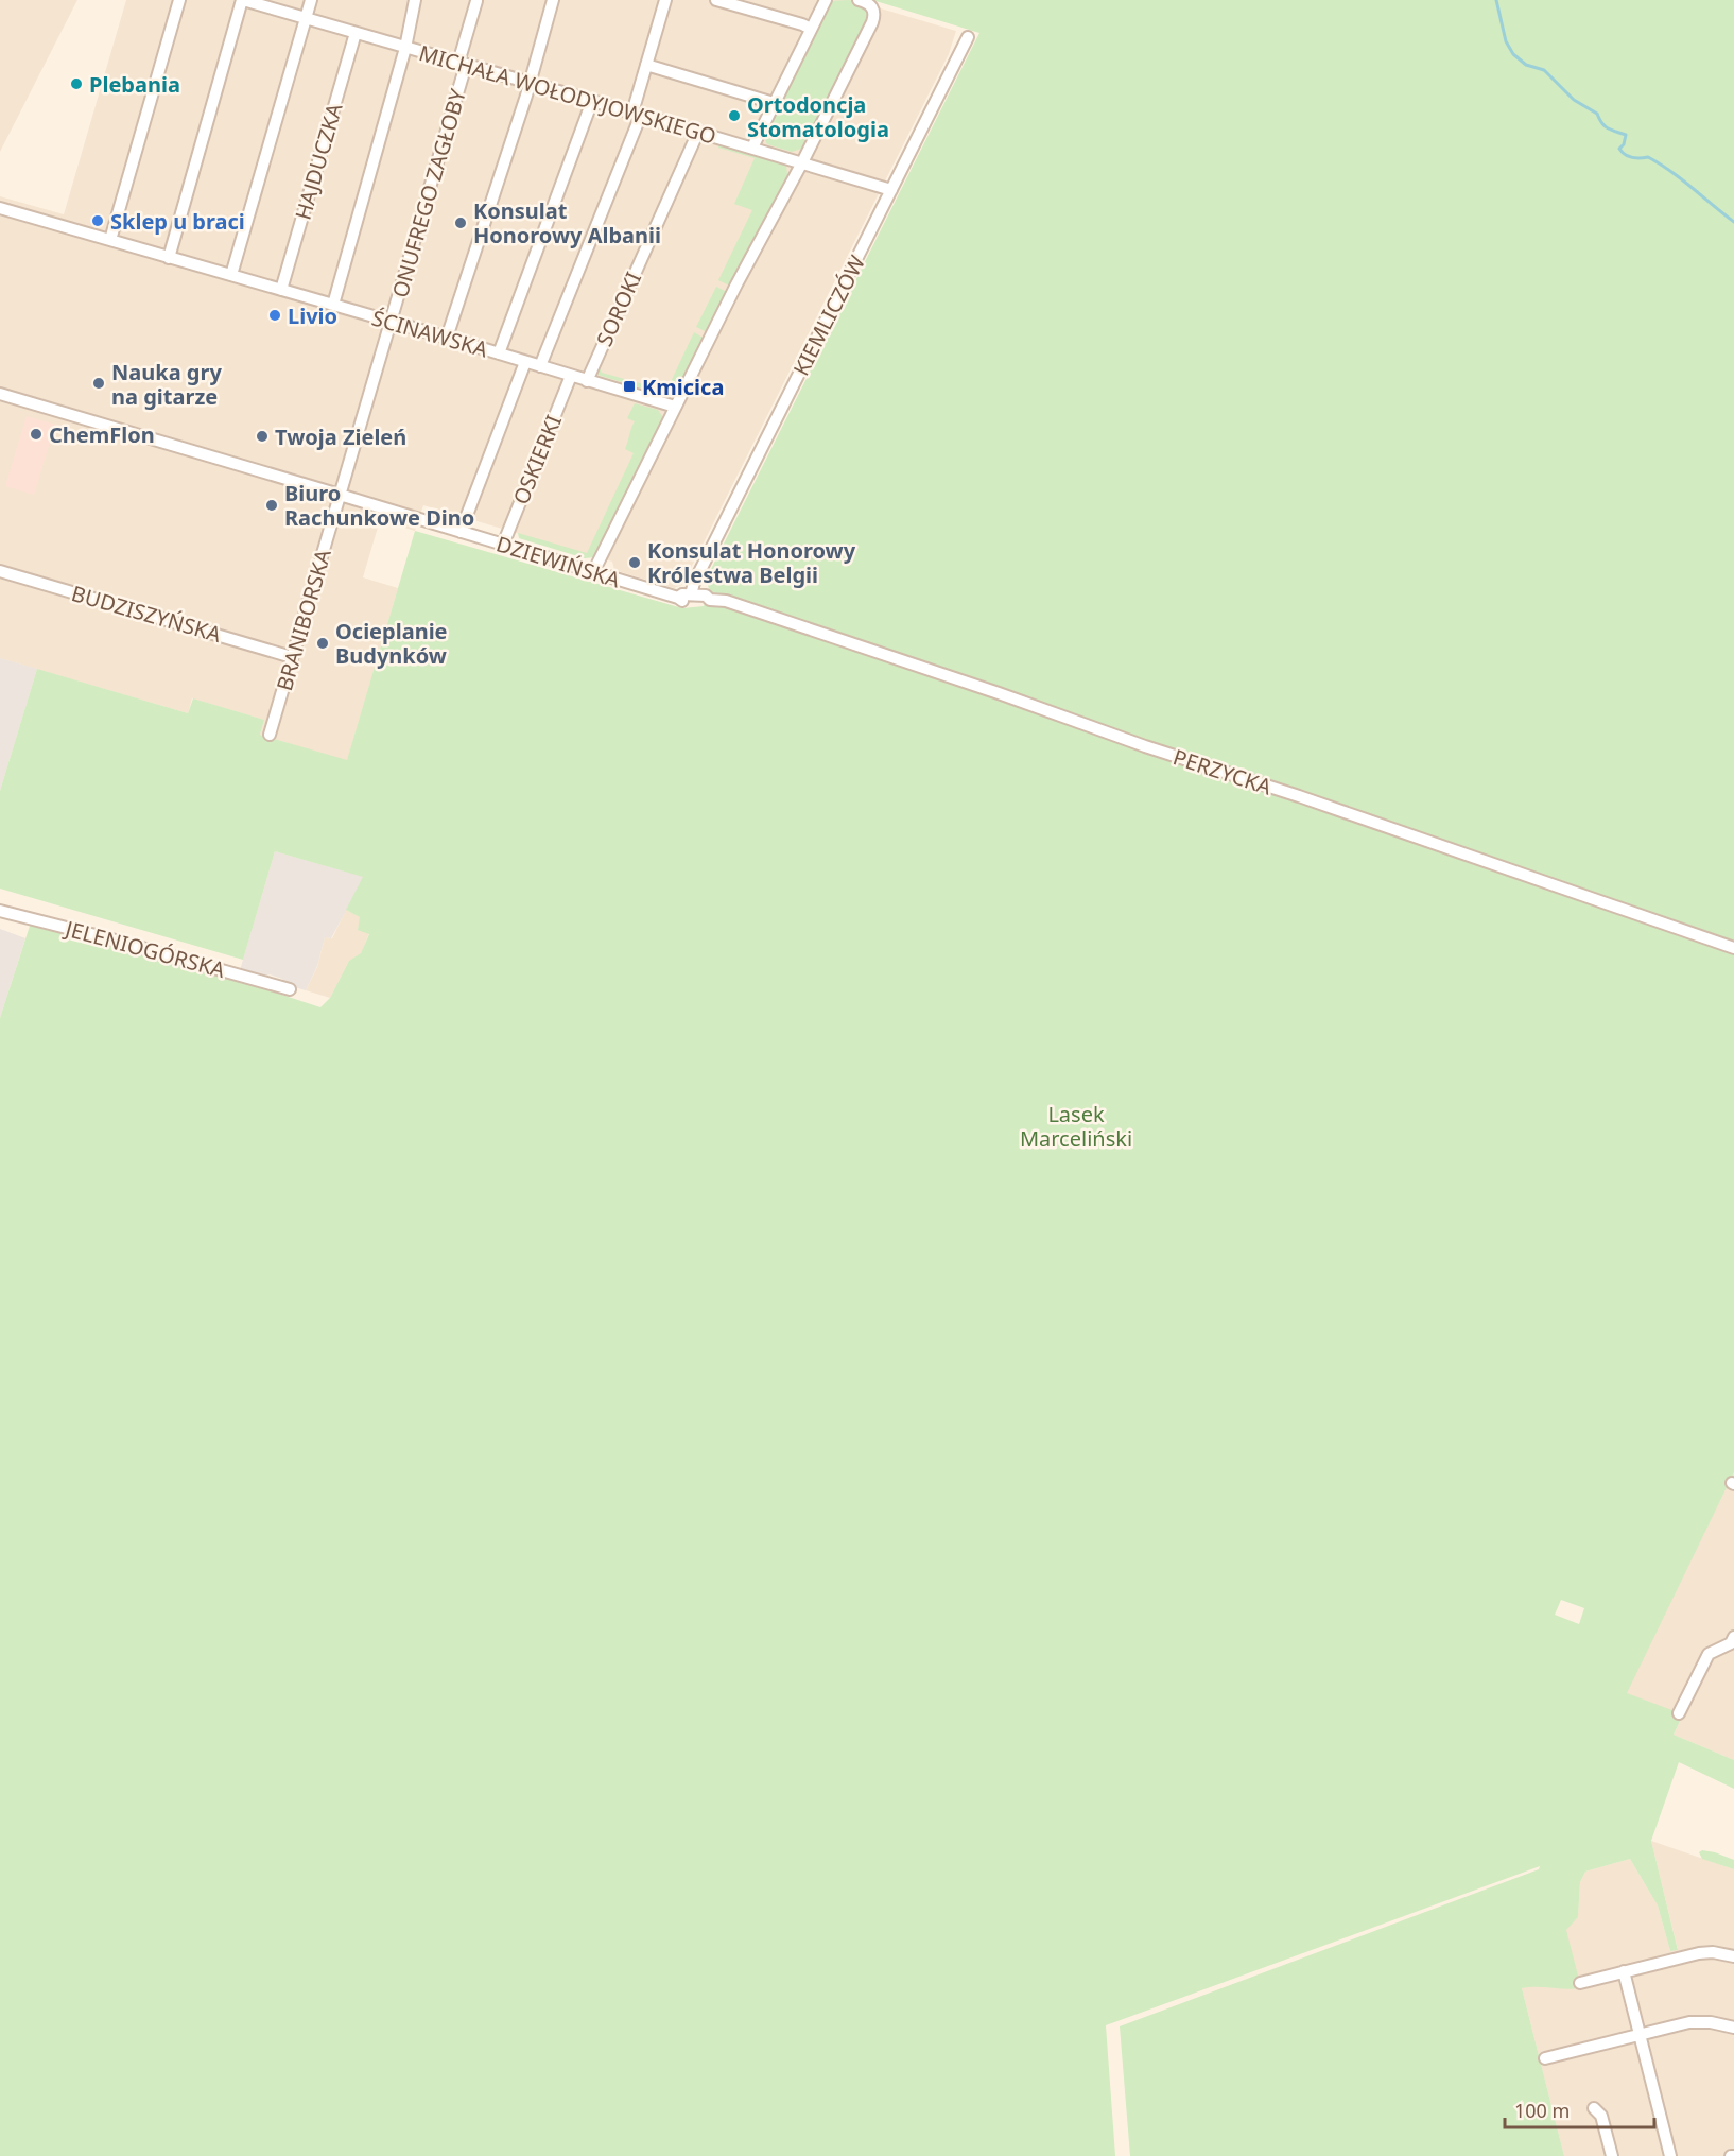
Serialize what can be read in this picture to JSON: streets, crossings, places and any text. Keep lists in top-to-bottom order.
{
  "streets": {
    "street": [
      "MICHAŁA WOŁODYJOWSKIEGO",
      "HAJDUCZKA",
      "ONUFREGO ZAGŁOBY",
      "SOROKI",
      "KIEMLICZÓW",
      "ŚCINAWSKA",
      "OSKIERKI",
      "DZIEWIŃSKA",
      "BUDZISZYŃSKA",
      "BRANIBORSKA",
      "PERZYCKA",
      "JELENIOGÓRSKA"
    ]
  },
  "crossings": [
    ["MICHAŁA WOŁODYJOWSKIEGO", "HAJDUCZKA"],
    ["MICHAŁA WOŁODYJOWSKIEGO", "ONUFREGO ZAGŁOBY"],
    ["MICHAŁA WOŁODYJOWSKIEGO", "SOROKI"],
    ["MICHAŁA WOŁODYJOWSKIEGO", "KIEMLICZÓW"],
    ["HAJDUCZKA", "ŚCINAWSKA"],
    ["ONUFREGO ZAGŁOBY", "ŚCINAWSKA"],
    ["ONUFREGO ZAGŁOBY", "BRANIBORSKA"],
    ["SOROKI", "ŚCINAWSKA"],
    ["ŚCINAWSKA", "OSKIERKI"],
    ["ŚCINAWSKA", "BRANIBORSKA"],
    ["OSKIERKI", "DZIEWIŃSKA"],
    ["DZIEWIŃSKA", "BRANIBORSKA"],
    ["DZIEWIŃSKA", "PERZYCKA"],
    ["BUDZISZYŃSKA", "BRANIBORSKA"]
  ],
  "parks": ["Lasek Marceliński"],
  "places": {
    "other": [
      "Plebania",
      "Ortodoncja Stomatologia",
      "Sklep u braci",
      "Konsulat Honorowy Albanii",
      "Livio",
      "Nauka gry na gitarze",
      "ChemFlon",
      "Twoja Zieleń",
      "Biuro Rachunkowe Dino",
      "Konsulat Honorowy Królestwa Belgii",
      "Ocieplanie Budynków"
    ],
    "transit": ["Kmicica"]
  },
  "scale_bar": "100 m"
}
